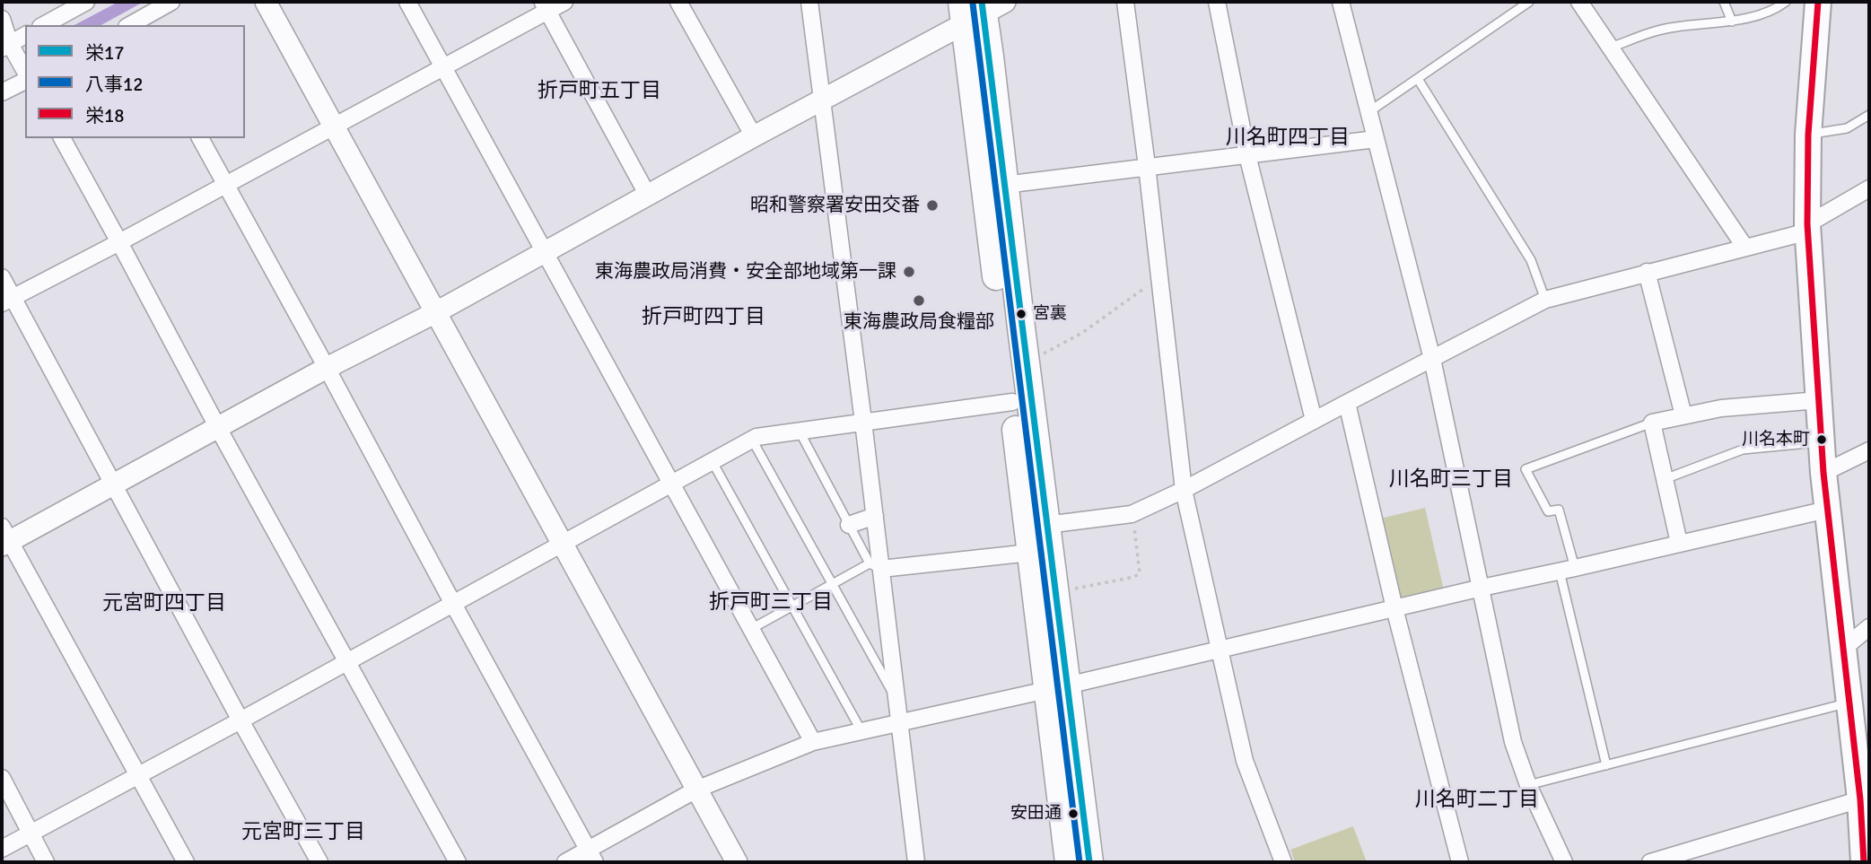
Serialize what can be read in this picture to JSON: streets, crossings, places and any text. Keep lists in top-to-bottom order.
{
  "districts": [
    "折戸町五丁目",
    "川名町四丁目",
    "折戸町四丁目",
    "川名町三丁目",
    "折戸町三丁目",
    "元宮町四丁目",
    "川名町二丁目",
    "元宮町三丁目"
  ],
  "places": [
    "昭和警察署安田交番",
    "東海農政局消費・安全部地域第一課",
    "東海農政局食糧部",
    "宮裏",
    "川名本町",
    "安田通"
  ],
  "lines": ["transit line 栄17", "transit line 栄18", "transit line 八事12"],
  "legend": ["栄17", "八事12", "栄18"]
}
